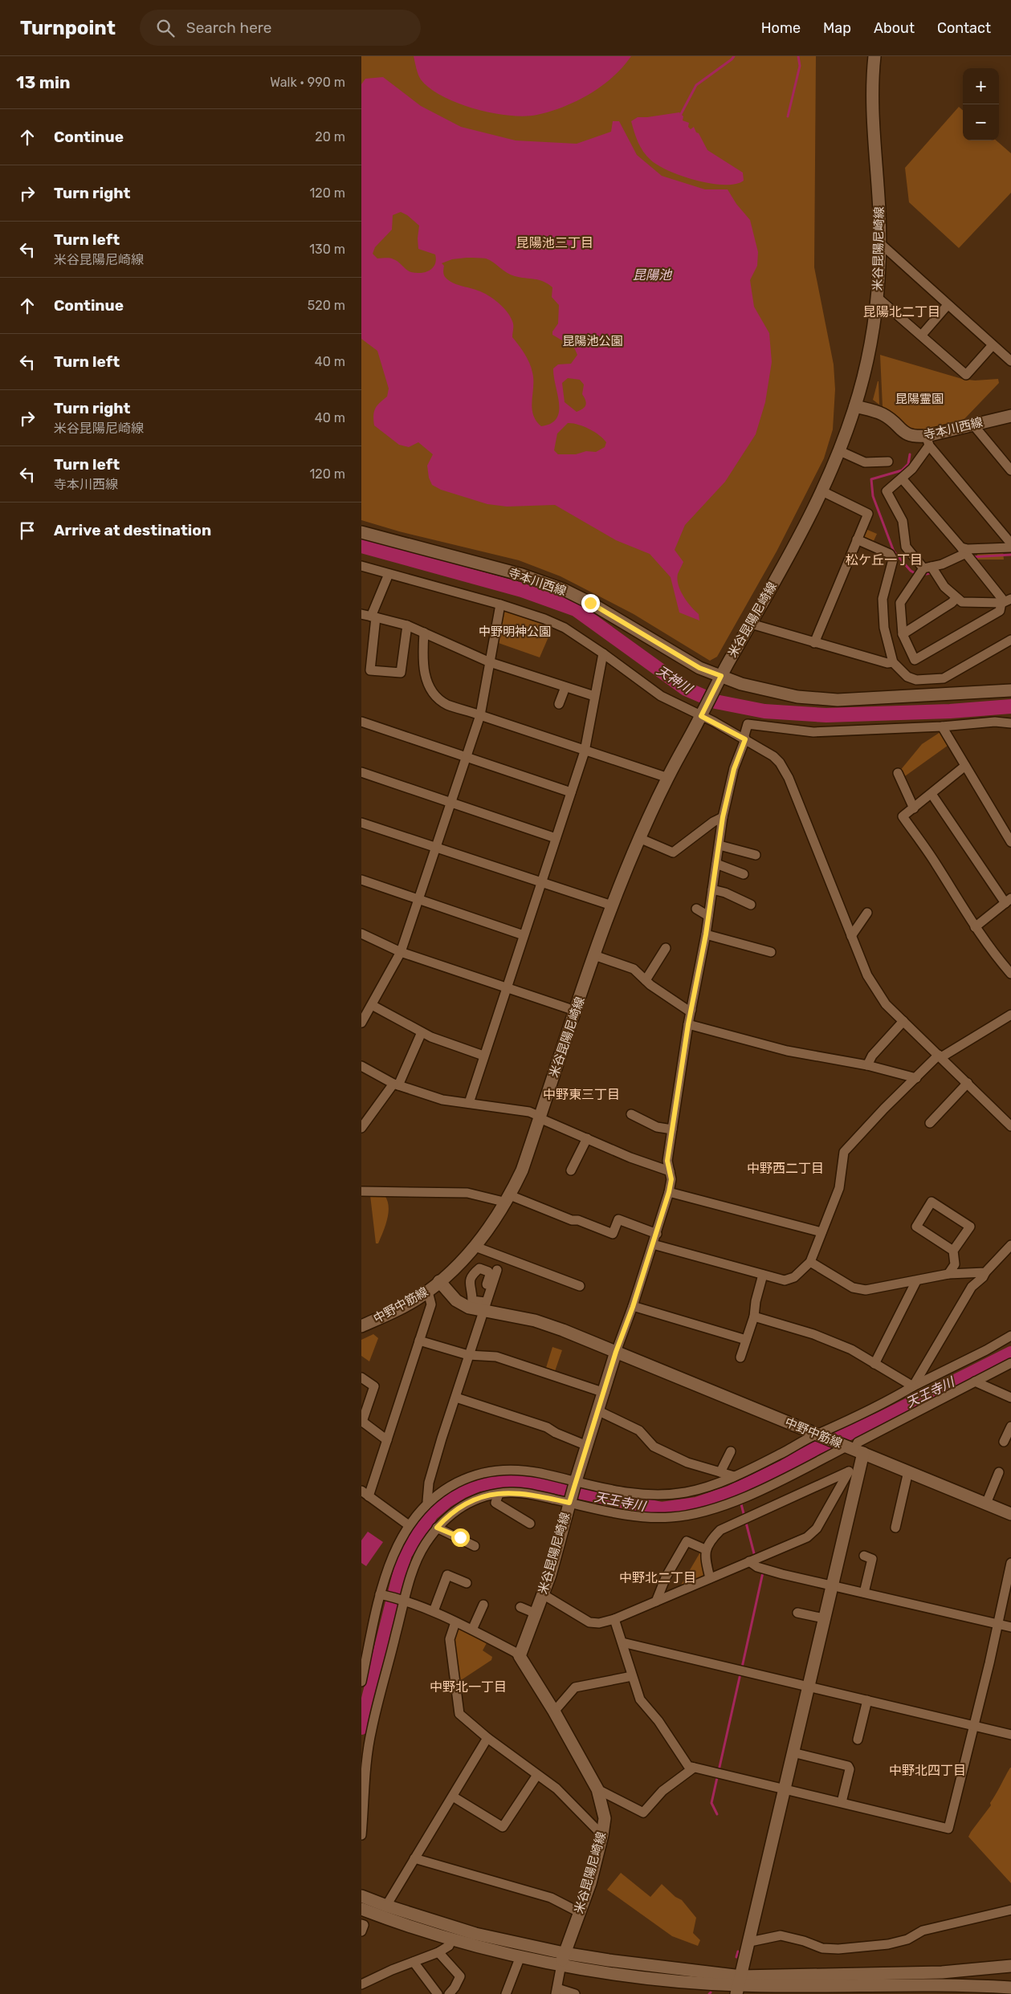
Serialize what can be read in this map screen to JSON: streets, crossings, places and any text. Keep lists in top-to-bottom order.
{
  "streets": {
    "main road": ["米谷昆陽尼崎線", "寺本川西線", "中野中筋線"]
  },
  "crossings": [
    ["米谷昆陽尼崎線", "寺本川西線"],
    ["米谷昆陽尼崎線", "中野中筋線"]
  ],
  "districts": [
    "昆陽池三丁目",
    "昆陽北二丁目",
    "松ケ丘一丁目",
    "中野東三丁目",
    "中野西二丁目",
    "中野北二丁目",
    "中野北一丁目",
    "中野北四丁目"
  ],
  "water": ["昆陽池", "天神川", "天王寺川"],
  "parks": ["昆陽池公園", "昆陽霊園", "中野明神公園"],
  "page": {
    "header": "Turnpoint",
    "search": "Search here",
    "nav": [
      "Home",
      "Map",
      "About",
      "Contact"
    ],
    "heading": ["13 min", "Walk · 990 m"],
    "map_buttons": ["+", "−"],
    "list": [
      ["Continue", "20 m"],
      ["Turn right", "120 m"],
      ["Turn left", "米谷昆陽尼崎線", "130 m"],
      ["Continue", "520 m"],
      ["Turn left", "40 m"],
      ["Turn right", "米谷昆陽尼崎線", "40 m"],
      ["Turn left", "寺本川西線", "120 m"],
      "Arrive at destination"
    ]
  }
}
